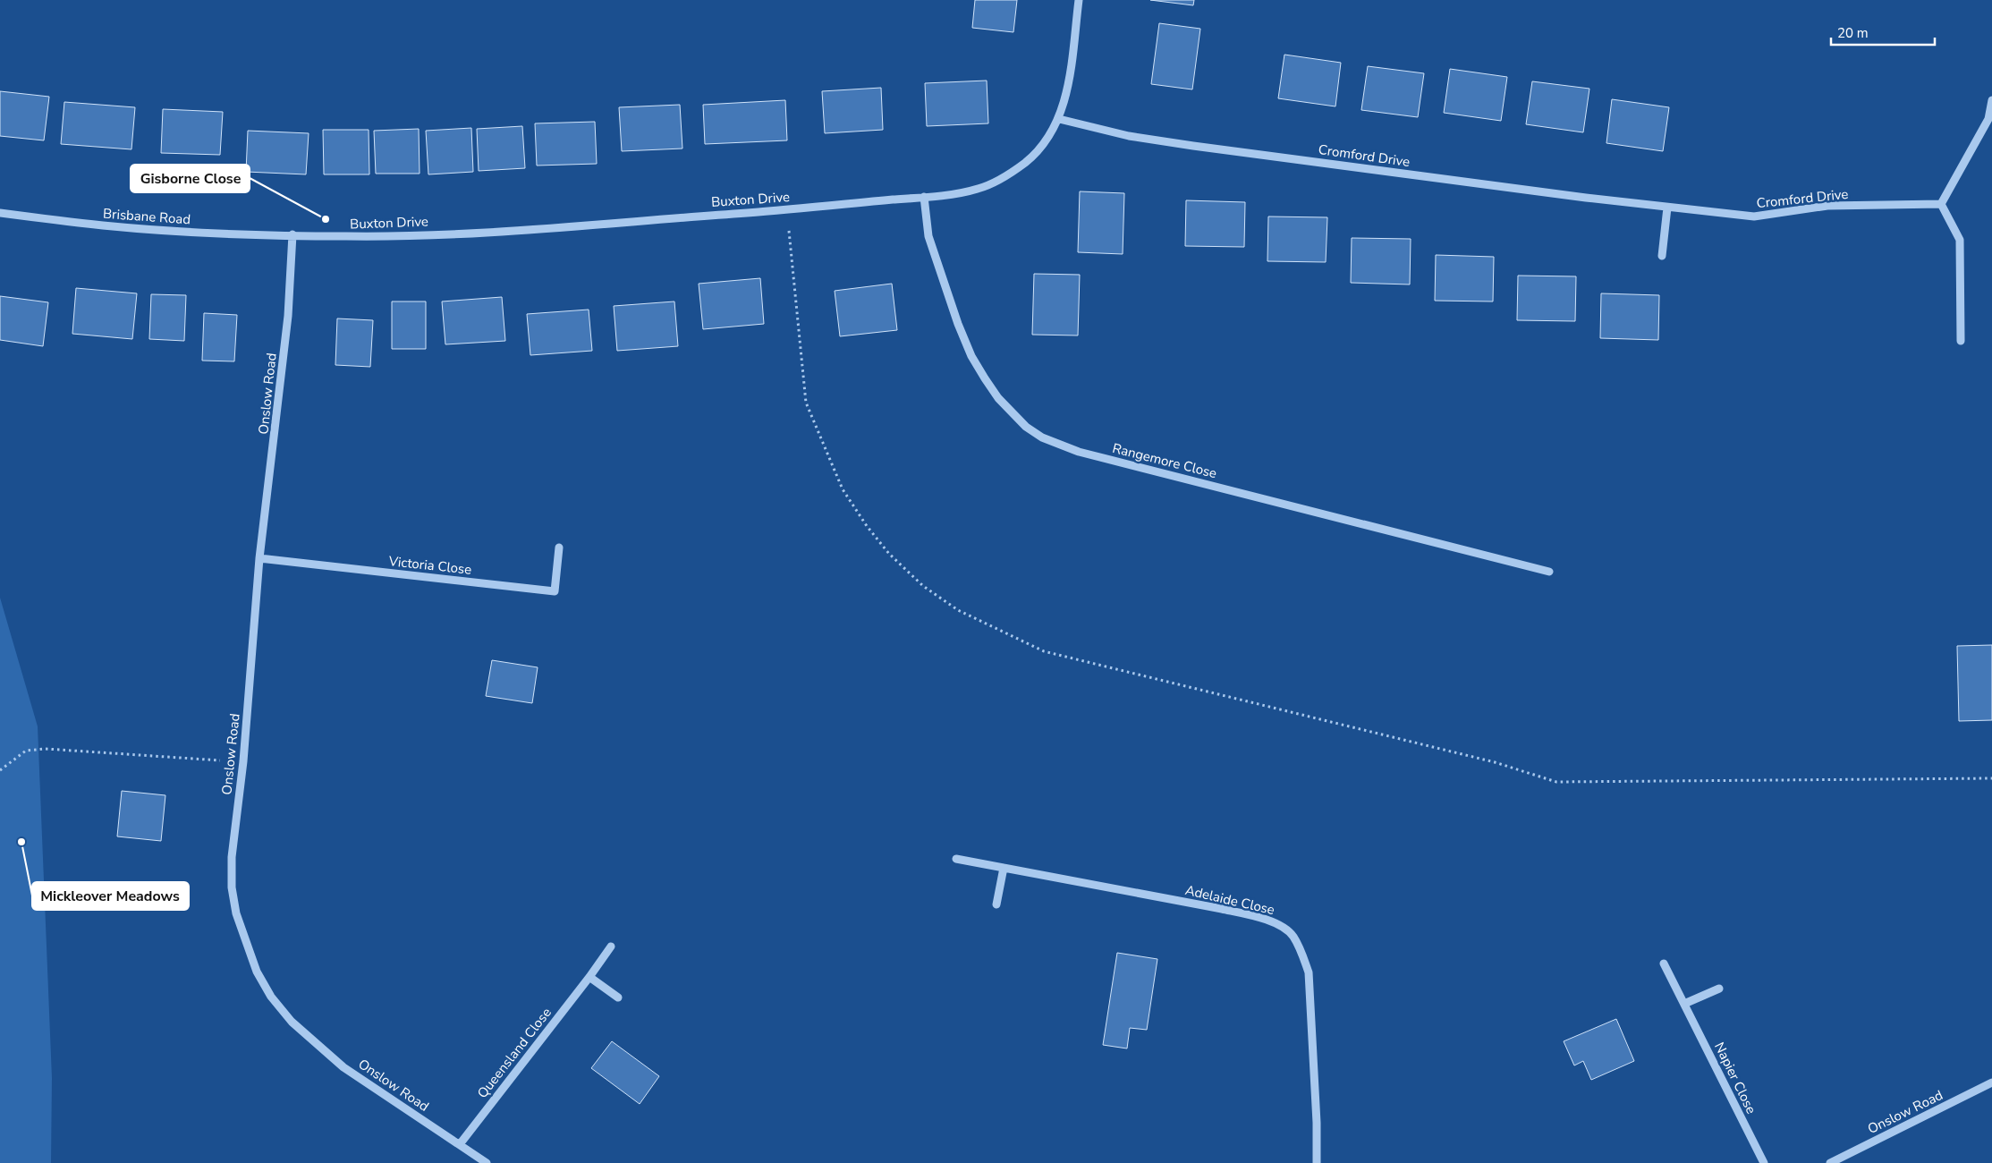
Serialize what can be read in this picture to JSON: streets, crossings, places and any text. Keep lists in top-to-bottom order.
{
  "streets": {
    "street": [
      "Cromford Drive",
      "Buxton Drive",
      "Brisbane Road",
      "Onslow Road",
      "Rangemore Close",
      "Victoria Close",
      "Adelaide Close",
      "Queensland Close",
      "Napier Close"
    ]
  },
  "crossings": [
    ["Cromford Drive", "Buxton Drive"],
    ["Buxton Drive", "Brisbane Road"],
    ["Buxton Drive", "Onslow Road"],
    ["Buxton Drive", "Rangemore Close"],
    ["Brisbane Road", "Onslow Road"],
    ["Onslow Road", "Victoria Close"],
    ["Onslow Road", "Queensland Close"]
  ],
  "places": ["Gisborne Close", "Mickleover Meadows"],
  "scale_bar": "20 m"
}
